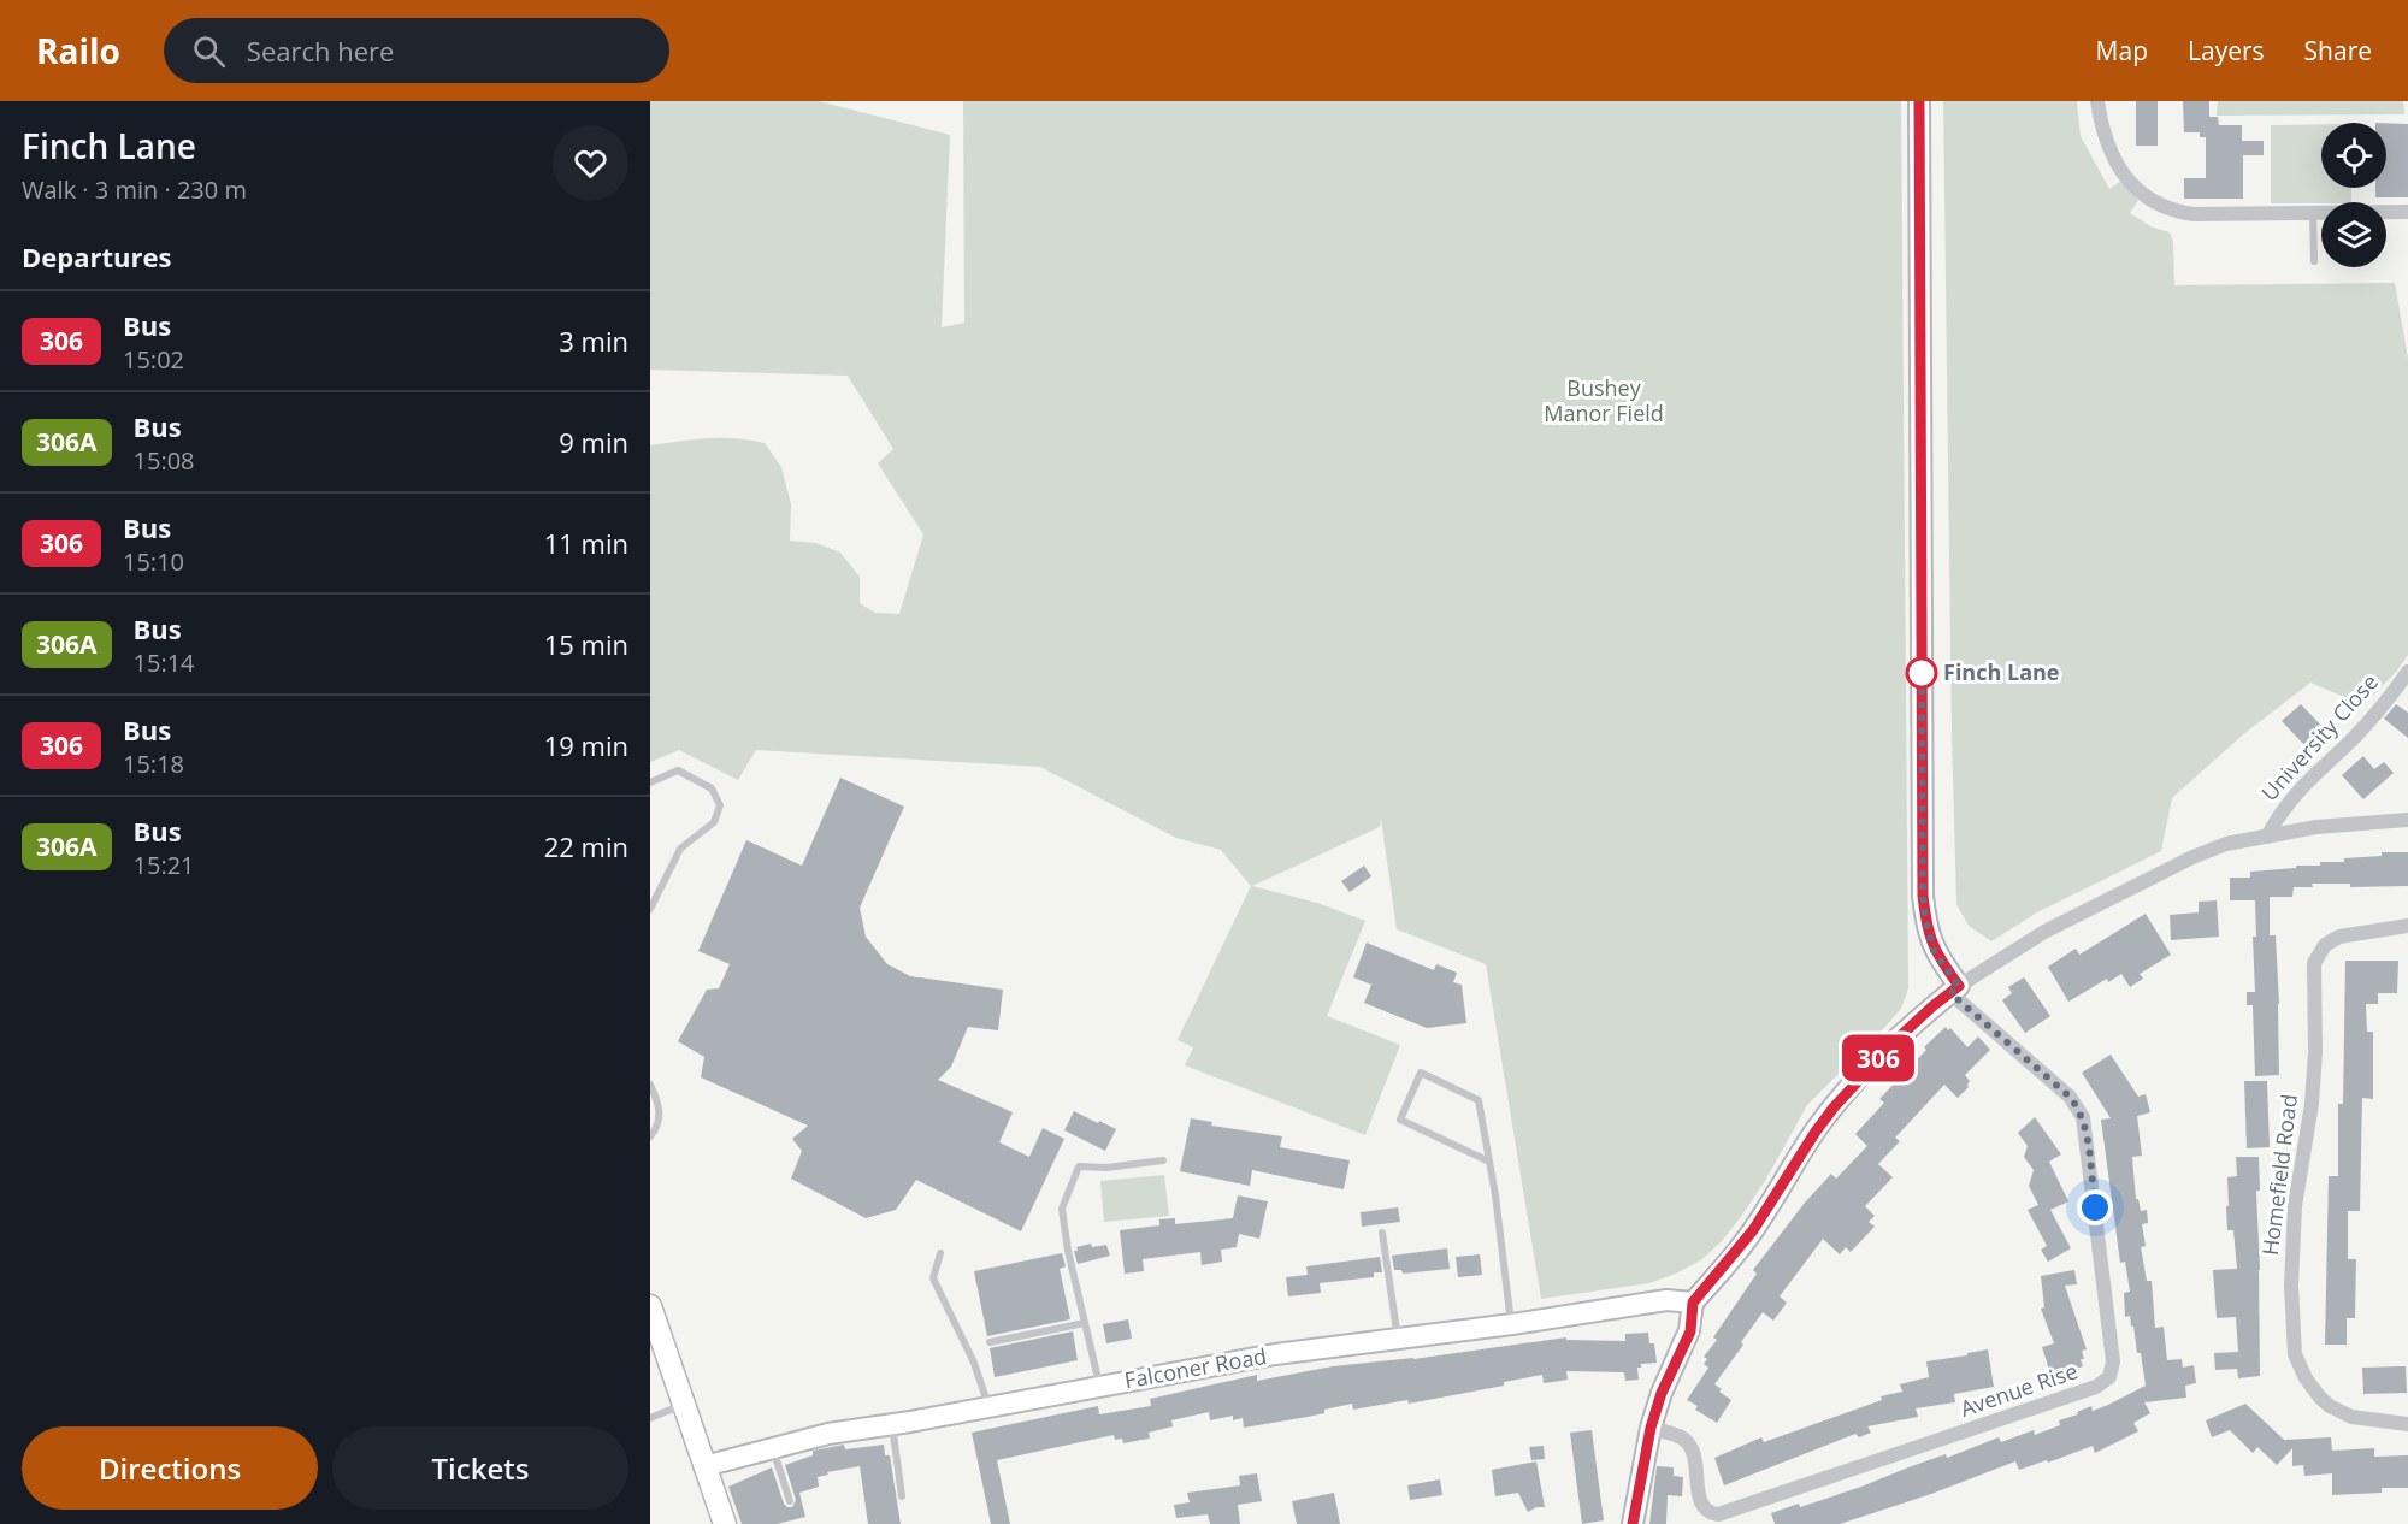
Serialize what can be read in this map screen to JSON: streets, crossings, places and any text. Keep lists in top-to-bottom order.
{
  "streets": {
    "street": [
      "University Close",
      "Homefield Road",
      "Falconer Road",
      "Avenue Rise"
    ]
  },
  "parks": ["Bushey Manor Field"],
  "places": ["Finch Lane"],
  "lines": ["bus line 306"],
  "page": {
    "header": "Railo",
    "search": "Search here",
    "nav": ["Map", "Layers", "Share"],
    "heading": [
      ["Finch Lane", "Walk · 3 min · 230 m"],
      "Departures"
    ],
    "on_map": "306",
    "list": [
      {
        "mark": "306",
        "name": "Bus",
        "note": "15:02",
        "value": "3 min"
      },
      {
        "mark": "306A",
        "name": "Bus",
        "note": "15:08",
        "value": "9 min"
      },
      {
        "mark": "306",
        "name": "Bus",
        "note": "15:10",
        "value": "11 min"
      },
      {
        "mark": "306A",
        "name": "Bus",
        "note": "15:14",
        "value": "15 min"
      },
      {
        "mark": "306",
        "name": "Bus",
        "note": "15:18",
        "value": "19 min"
      },
      {
        "mark": "306A",
        "name": "Bus",
        "note": "15:21",
        "value": "22 min"
      }
    ],
    "buttons": ["Directions", "Tickets"]
  }
}
